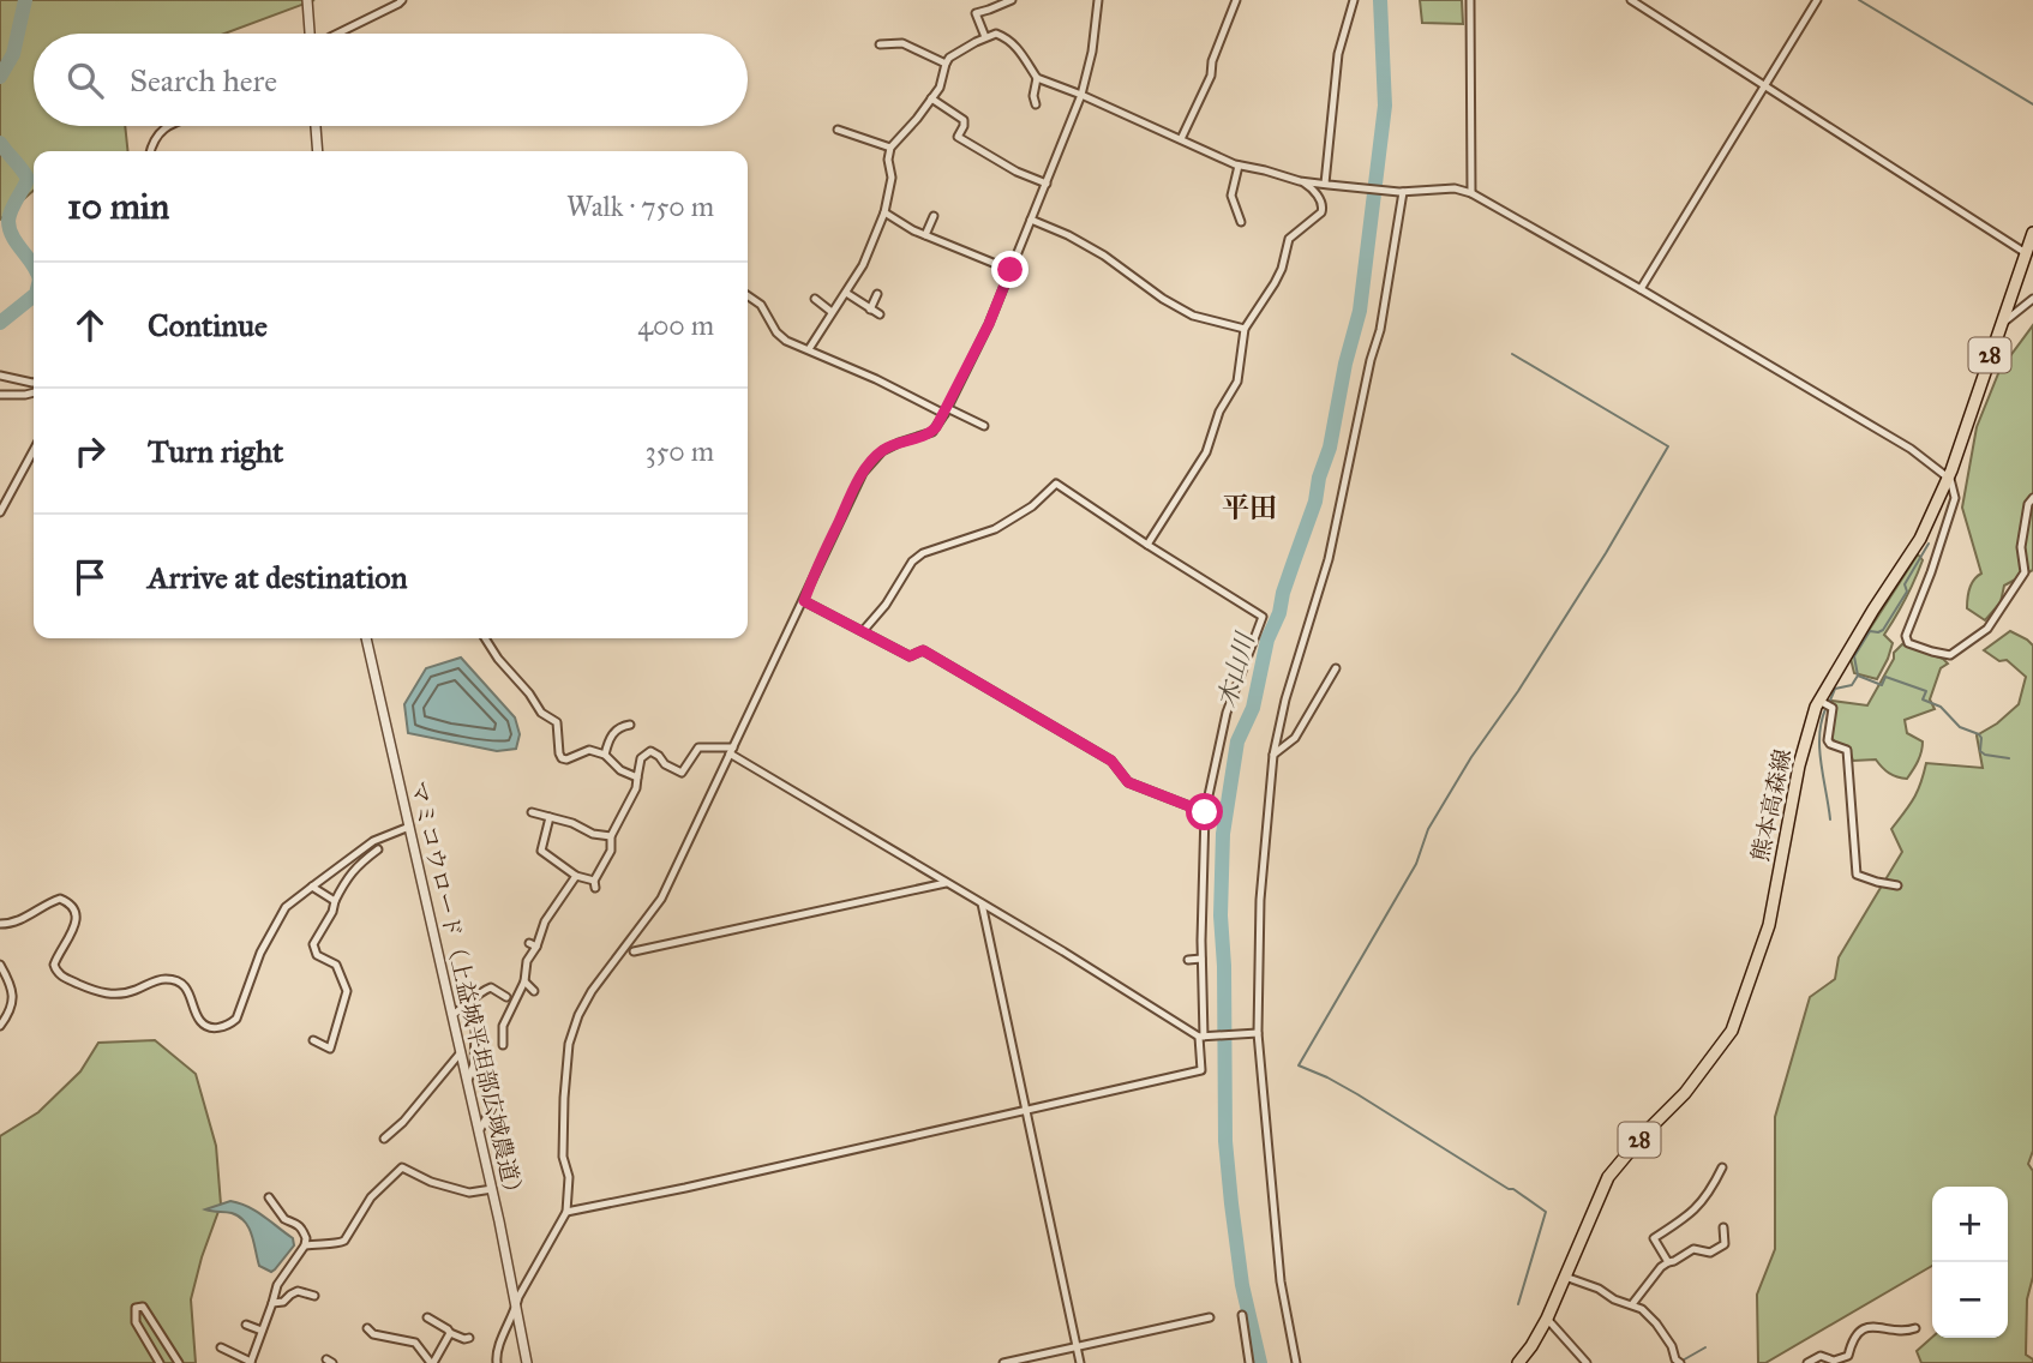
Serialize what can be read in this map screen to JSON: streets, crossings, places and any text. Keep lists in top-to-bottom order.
{
  "streets": {
    "main road": ["28", "熊本高森線"],
    "street": ["マミコウロード（上益城平坦部広域農道）"]
  },
  "districts": ["平田"],
  "water": ["木山川"],
  "page": {
    "search": "Search here",
    "heading": ["10 min", "Walk · 750 m"],
    "list": [
      ["Continue", "400 m"],
      ["Turn right", "350 m"],
      "Arrive at destination"
    ],
    "map_buttons": ["+", "−"]
  }
}
